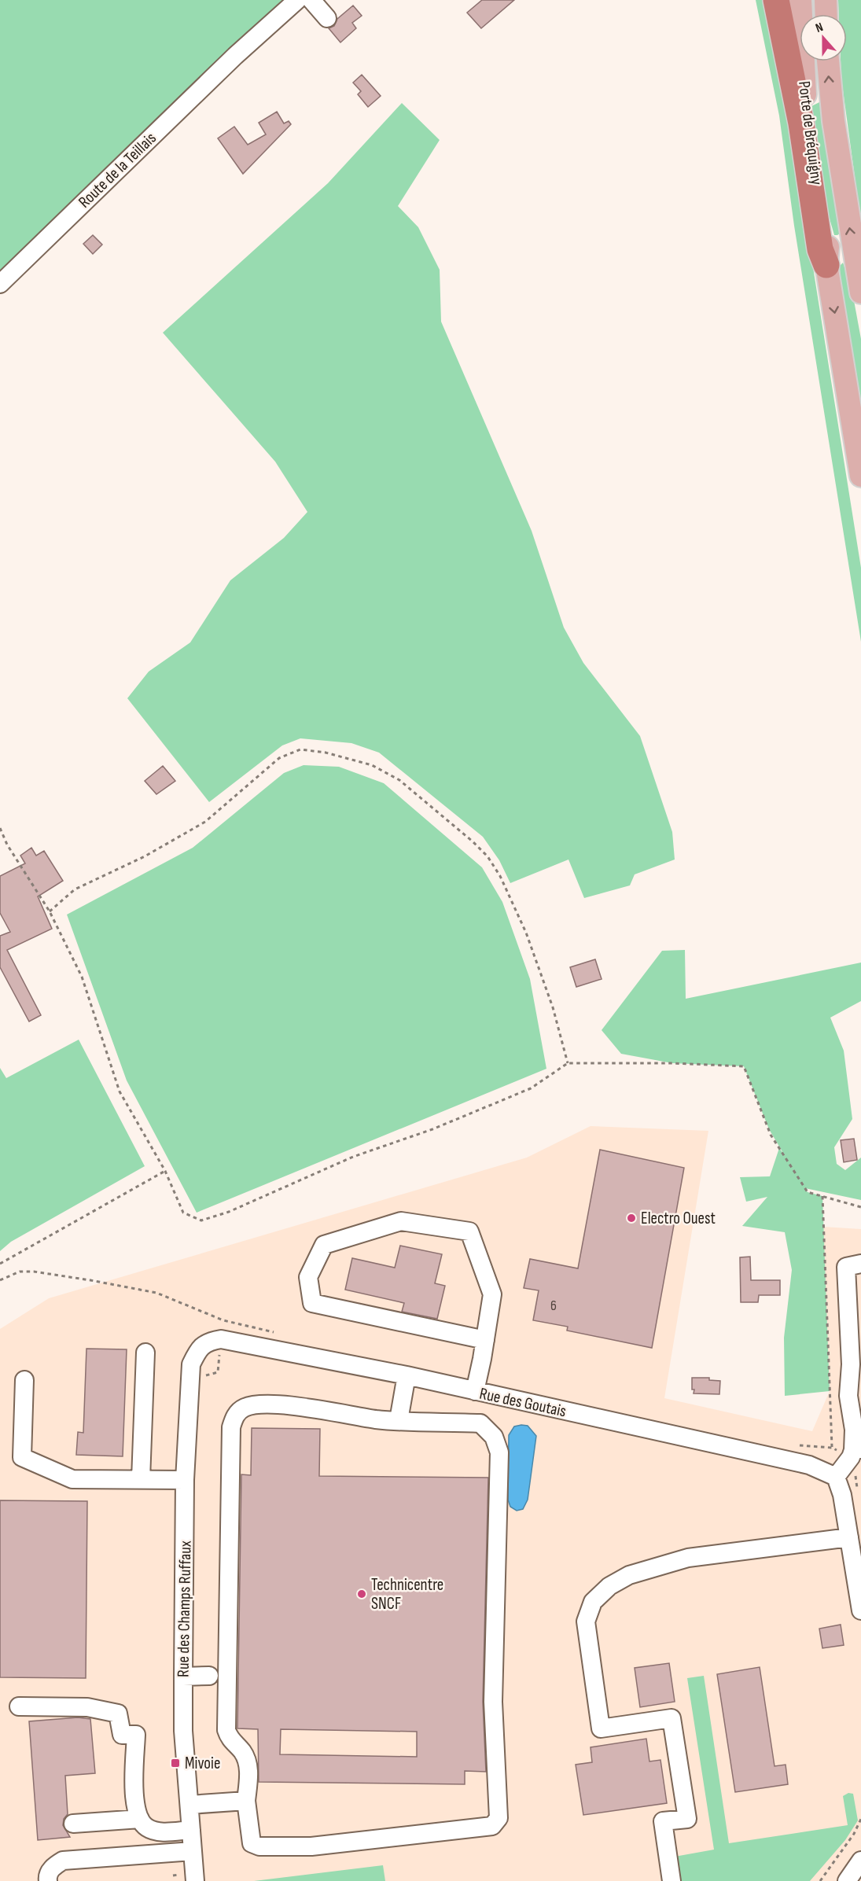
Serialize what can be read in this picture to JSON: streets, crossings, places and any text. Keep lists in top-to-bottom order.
{
  "streets": {
    "main road": ["Porte de Bréquigny"],
    "street": ["Route de la Teillais", "Rue des Goutais", "Rue des Champs Ruffaux"]
  },
  "crossings": [
    ["Rue des Goutais", "Rue des Champs Ruffaux"]
  ],
  "one_way": ["Porte de Bréquigny"],
  "places": {
    "other": ["Electro Ouest", "Technicentre SNCF"],
    "transit": ["Mivoie"]
  },
  "house_numbers": ["6"],
  "north": "top"
}
